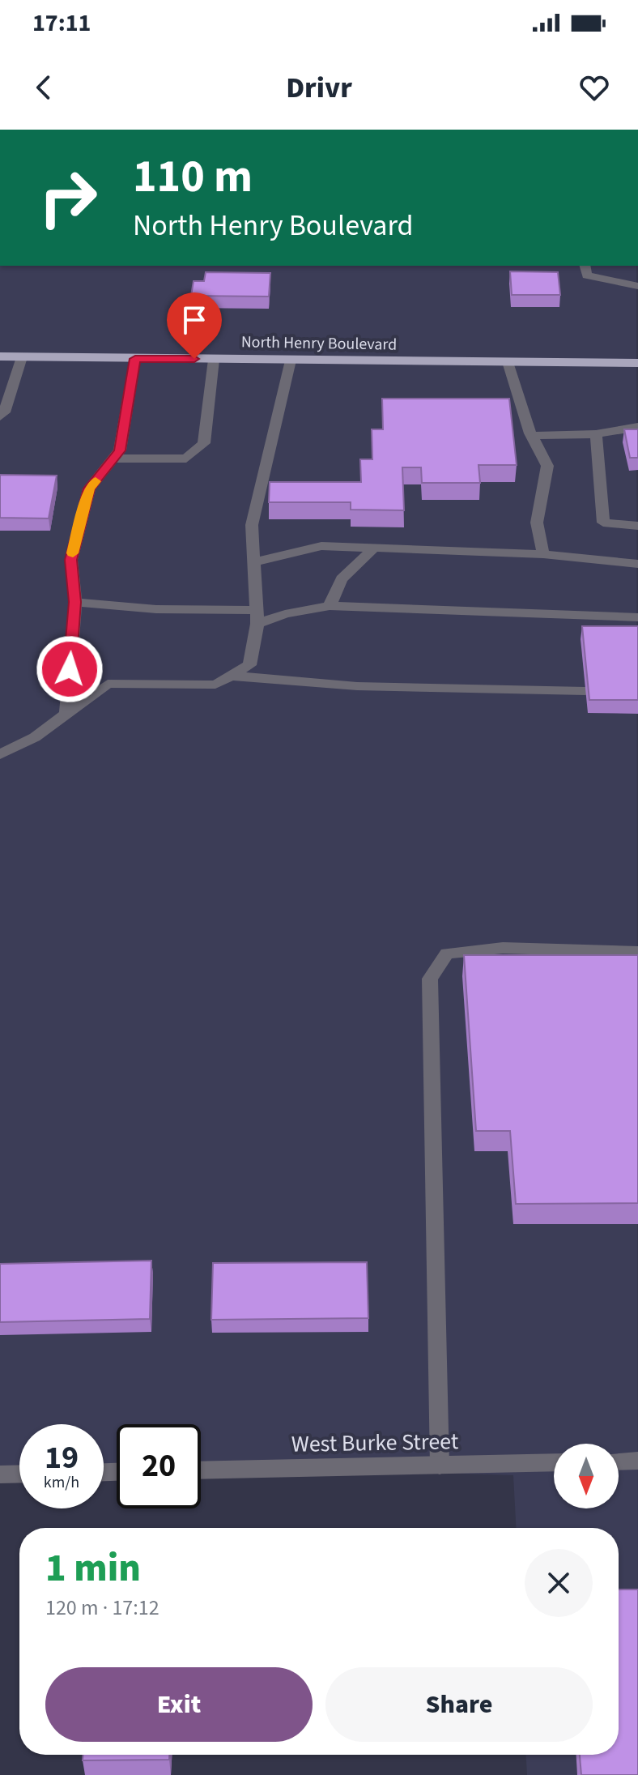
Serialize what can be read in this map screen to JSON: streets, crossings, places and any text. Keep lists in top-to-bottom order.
{
  "streets": {
    "highway": ["North Henry Boulevard"],
    "street": ["West Burke Street"]
  },
  "north": "bottom",
  "page": {
    "status": "17:11",
    "header": "Drivr",
    "turn": ["110 m", "North Henry Boulevard"],
    "speed": "19 km/h",
    "limit": "20",
    "heading": ["1 min", "120 m · 17:12"],
    "buttons": ["Exit", "Share"]
  }
}
